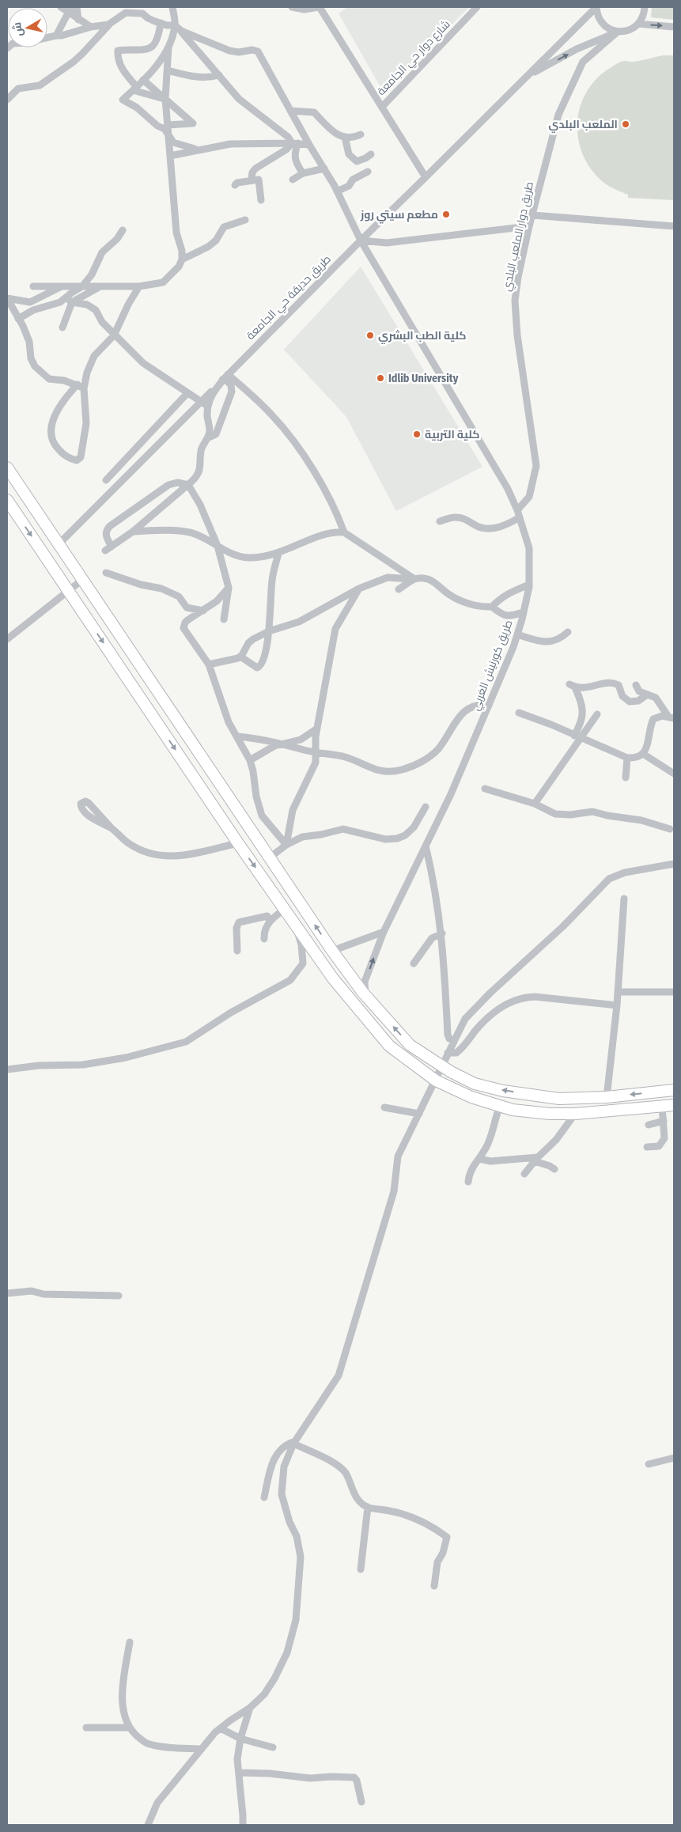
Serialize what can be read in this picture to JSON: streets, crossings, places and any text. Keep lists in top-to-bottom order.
{
  "streets": {
    "street": [
      "شارع دوار حي الجامعة",
      "طريق دوار الملعب البلدي",
      "طريق حديقة حي الجامعة",
      "طريق كورنيش الغربي"
    ]
  },
  "crossings": [
    ["طريق دوار الملعب البلدي", "طريق حديقة حي الجامعة"],
    ["طريق دوار الملعب البلدي", "طريق كورنيش الغربي"],
    ["طريق حديقة حي الجامعة", "طريق كورنيش الغربي"]
  ],
  "places": [
    "الملعب البلدي",
    "مطعم سيتي روز",
    "كلية الطب البشري",
    "Idlib University",
    "كلية التربية"
  ],
  "north": "left"
}
